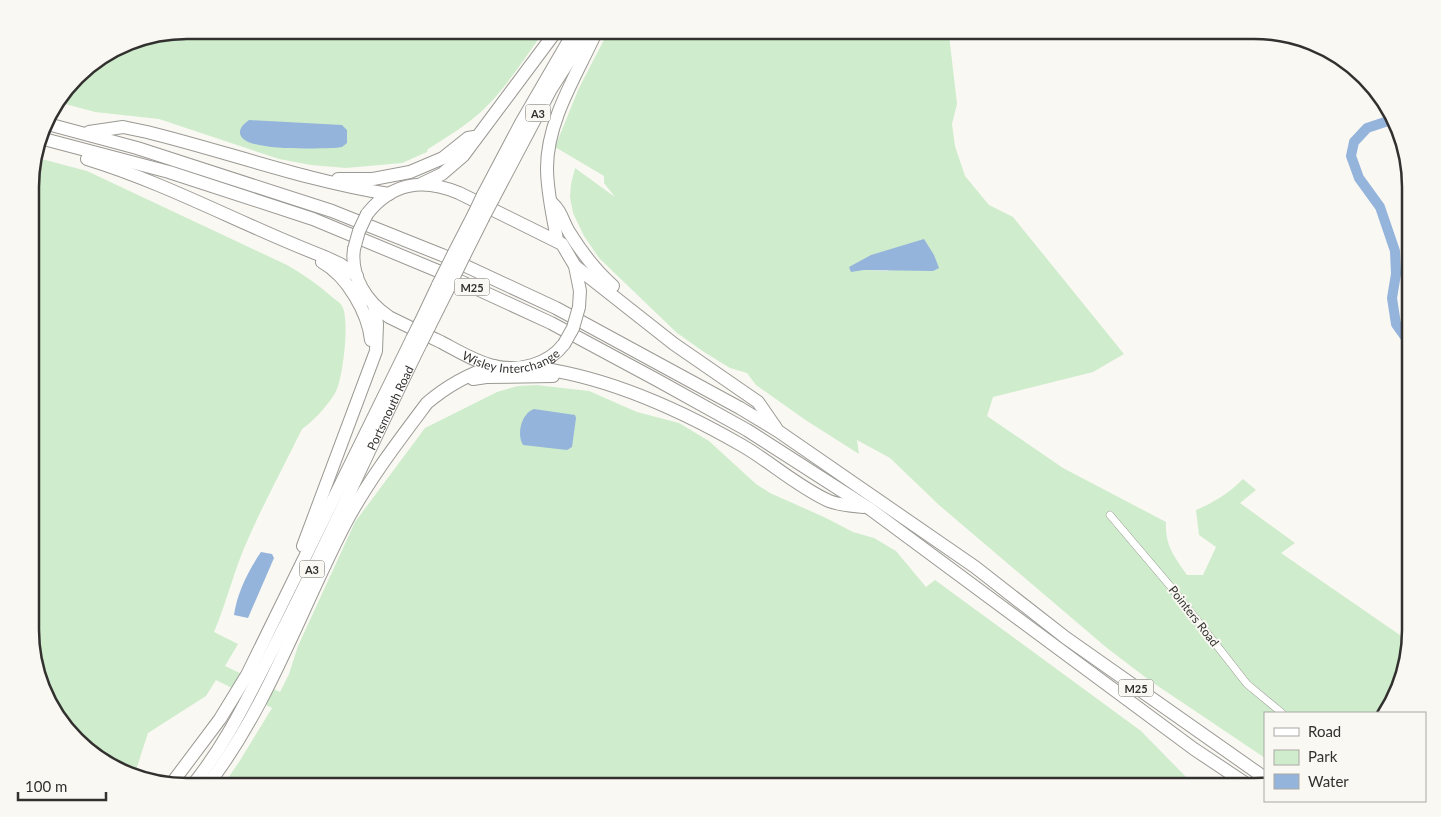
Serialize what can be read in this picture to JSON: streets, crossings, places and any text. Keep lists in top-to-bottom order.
{
  "streets": {
    "highway": [
      "A3",
      "M25",
      "Wisley Interchange",
      "Portsmouth Road"
    ],
    "street": ["Pointers Road"]
  },
  "crossings": [
    ["A3", "M25"],
    ["A3", "Wisley Interchange"],
    ["A3", "Portsmouth Road"],
    ["M25", "Wisley Interchange"]
  ],
  "legend": ["Road", "Park", "Water"],
  "scale_bar": "100 m"
}
